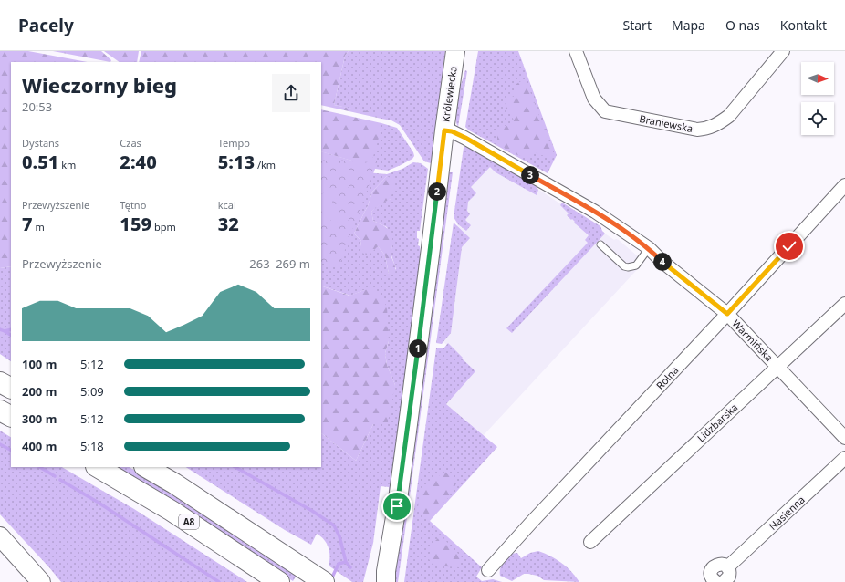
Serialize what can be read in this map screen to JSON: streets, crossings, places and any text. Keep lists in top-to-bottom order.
{
  "streets": {
    "highway": ["A8"],
    "street": [
      "Królewiecka",
      "Braniewska",
      "Warmińska",
      "Rolna",
      "Lidzbarska",
      "Nasienna"
    ]
  },
  "crossings": [
    ["Królewiecka", "Warmińska"],
    ["Warmińska", "Rolna"],
    ["Warmińska", "Lidzbarska"]
  ],
  "north": "right",
  "page": {
    "header": "Pacely",
    "nav": [
      "Start",
      "Mapa",
      "O nas",
      "Kontakt"
    ],
    "heading": ["Wieczorny bieg", "20:53"],
    "stats": [
      ["Dystans", "0.51 km"],
      ["Czas", "2:40"],
      ["Tempo", "5:13 /km"],
      ["Przewyższenie", "7 m"],
      ["Tętno", "159 bpm"],
      ["kcal", "32"]
    ],
    "pins": [
      "3",
      "2",
      "4",
      "1"
    ],
    "chart": ["Przewyższenie", "263–269 m"],
    "list": [
      {
        "name": "100 m",
        "note": "5:12"
      },
      {
        "name": "200 m",
        "note": "5:09"
      },
      {
        "name": "300 m",
        "note": "5:12"
      },
      {
        "name": "400 m",
        "note": "5:18"
      }
    ]
  }
}
